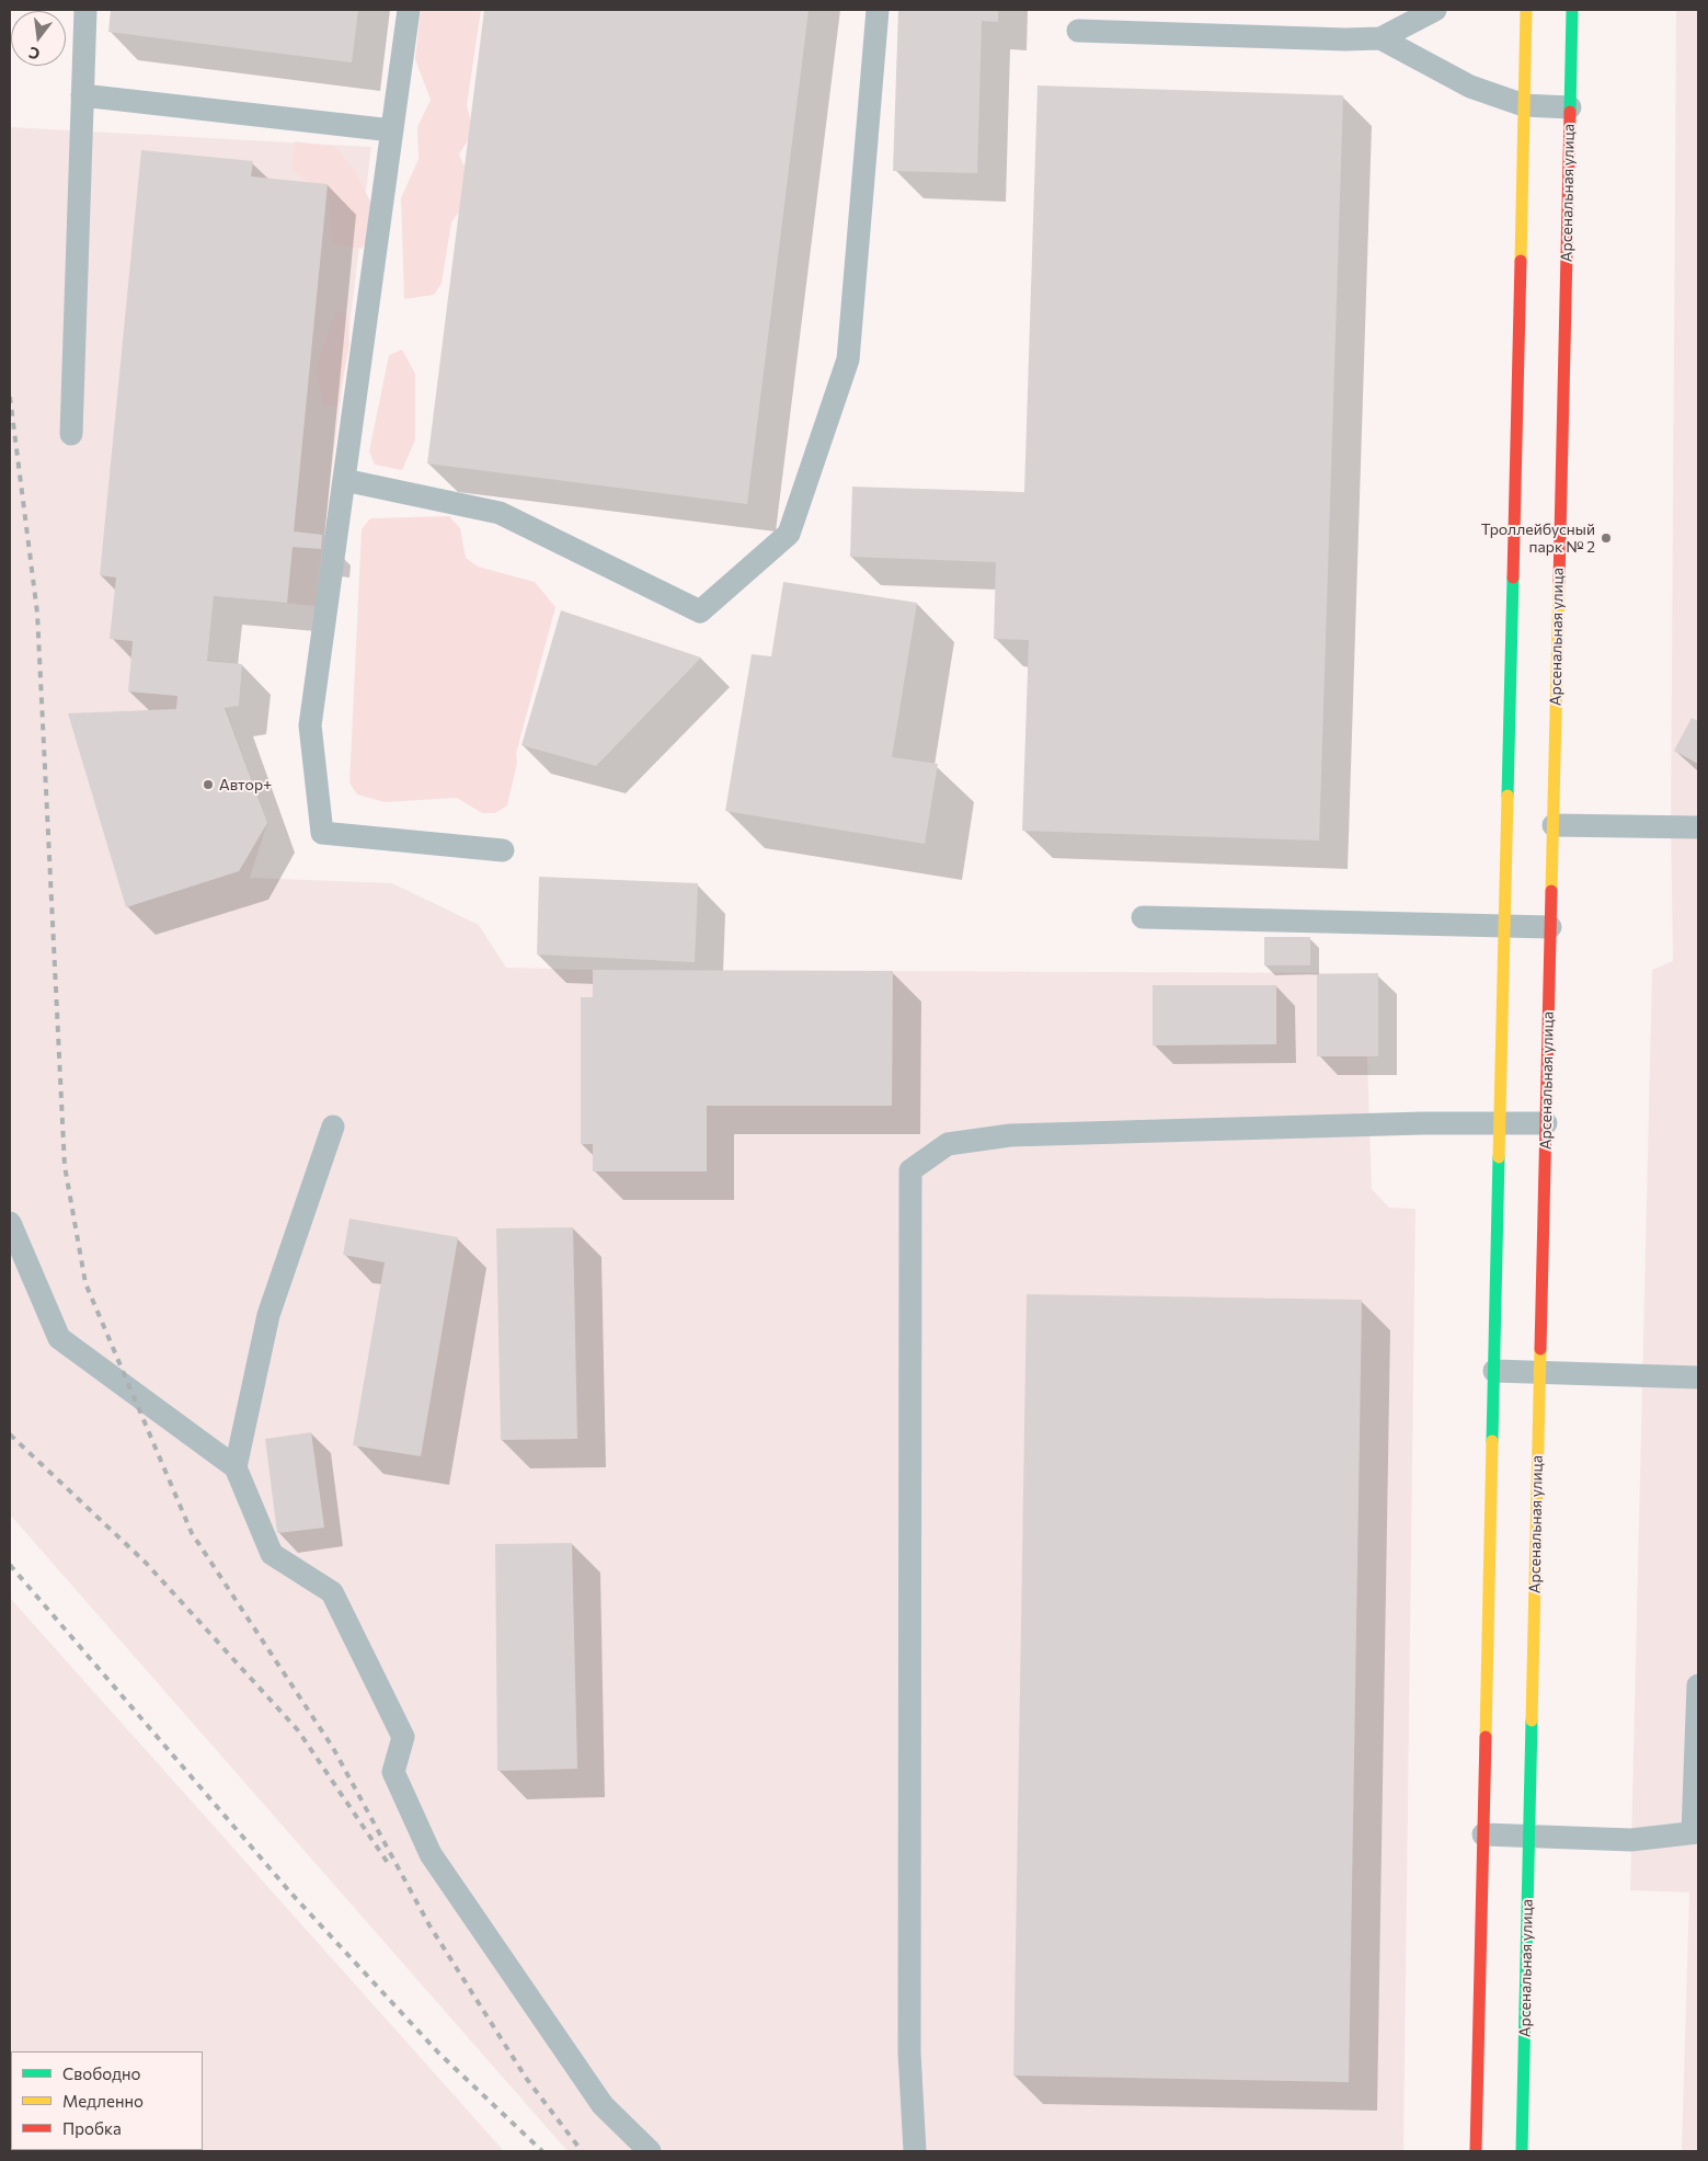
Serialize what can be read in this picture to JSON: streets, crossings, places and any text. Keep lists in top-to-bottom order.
{
  "streets": {
    "street": ["Арсенальная улица"]
  },
  "places": ["Троллейбусный парк № 2", "Автор+"],
  "legend": ["Свободно", "Медленно", "Пробка"],
  "north": "bottom"
}
